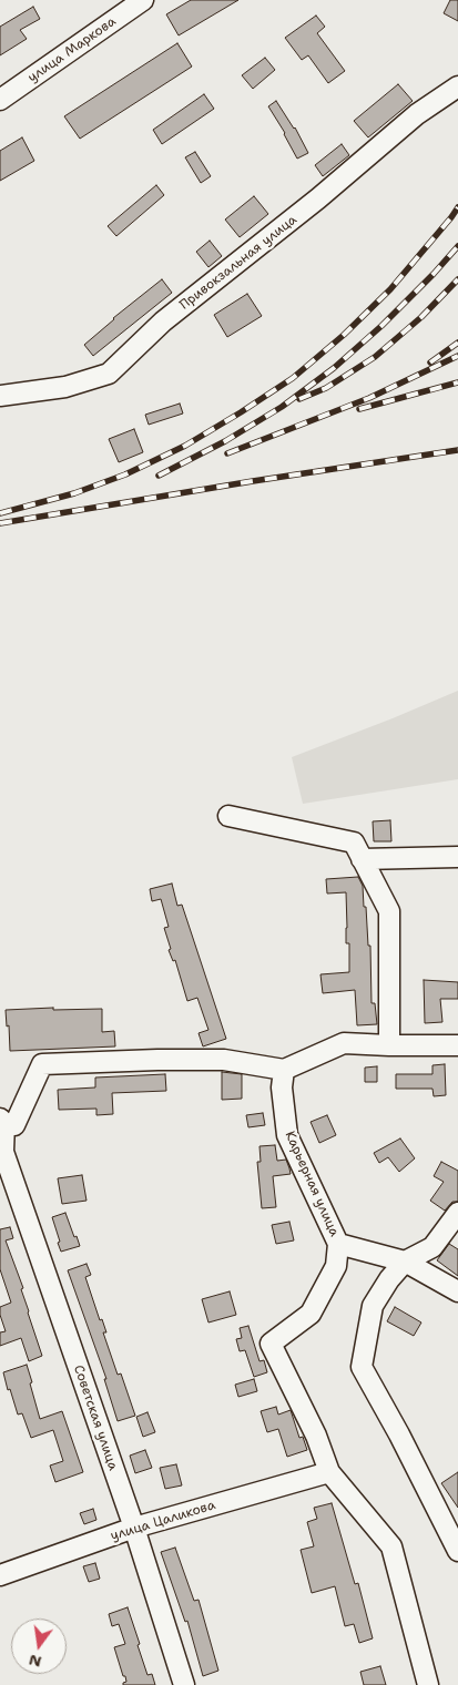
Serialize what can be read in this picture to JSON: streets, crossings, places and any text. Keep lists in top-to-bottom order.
{
  "streets": {
    "street": [
      "улица Маркова",
      "Привокзальная улица",
      "Карьерная улица",
      "Советская улица",
      "улица Цаликова"
    ]
  },
  "crossings": [
    ["Карьерная улица", "улица Цаликова"],
    ["Советская улица", "улица Цаликова"]
  ],
  "north": "bottom"
}
